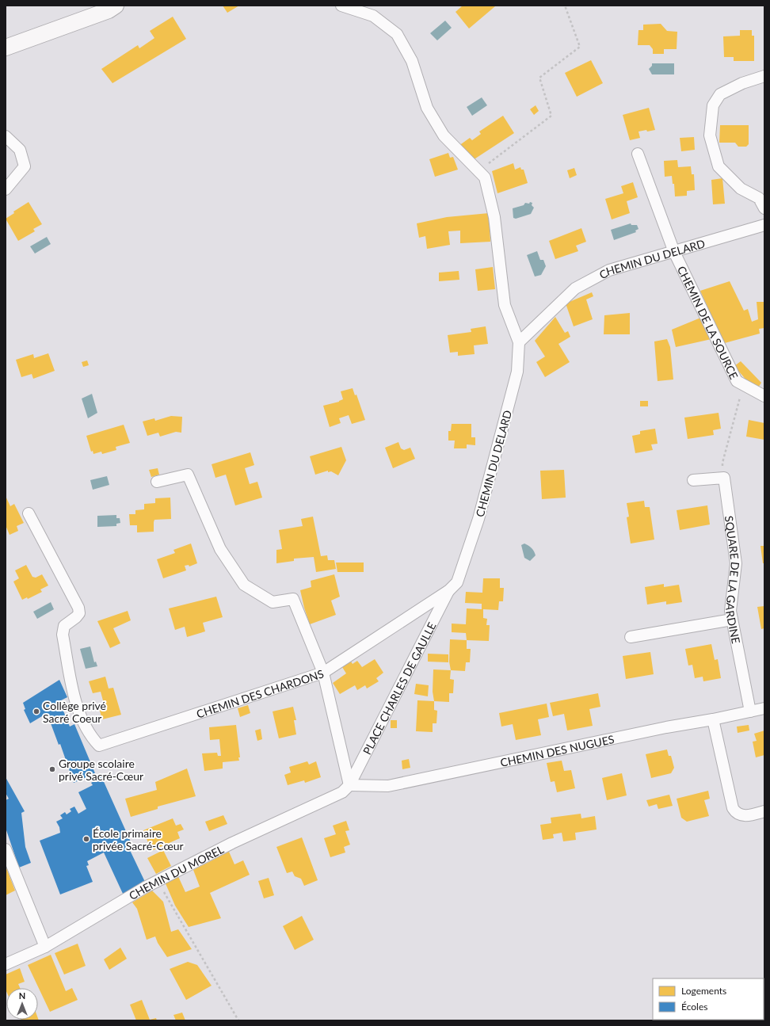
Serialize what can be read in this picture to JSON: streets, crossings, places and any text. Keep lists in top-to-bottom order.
{
  "streets": {
    "street": [
      "CHEMIN DU DELARD",
      "CHEMIN DE LA SOURCE",
      "SQUARE DE LA GARDINE",
      "PLACE CHARLES DE GAULLE",
      "CHEMIN DES CHARDONS",
      "CHEMIN DES NUGUES",
      "CHEMIN DU MOREL"
    ]
  },
  "crossings": [
    ["CHEMIN DU DELARD", "CHEMIN DE LA SOURCE"],
    ["CHEMIN DU DELARD", "PLACE CHARLES DE GAULLE"],
    ["CHEMIN DU DELARD", "CHEMIN DES CHARDONS"],
    ["SQUARE DE LA GARDINE", "CHEMIN DES NUGUES"],
    ["PLACE CHARLES DE GAULLE", "CHEMIN DES NUGUES"],
    ["PLACE CHARLES DE GAULLE", "CHEMIN DU MOREL"],
    ["CHEMIN DES NUGUES", "CHEMIN DU MOREL"]
  ],
  "places": ["Collège privé Sacré Coeur", "Groupe scolaire privé Sacré-Cœur", "École primaire privée Sacré-Cœur"],
  "legend": ["Logements", "Écoles"],
  "north": "top"
}
